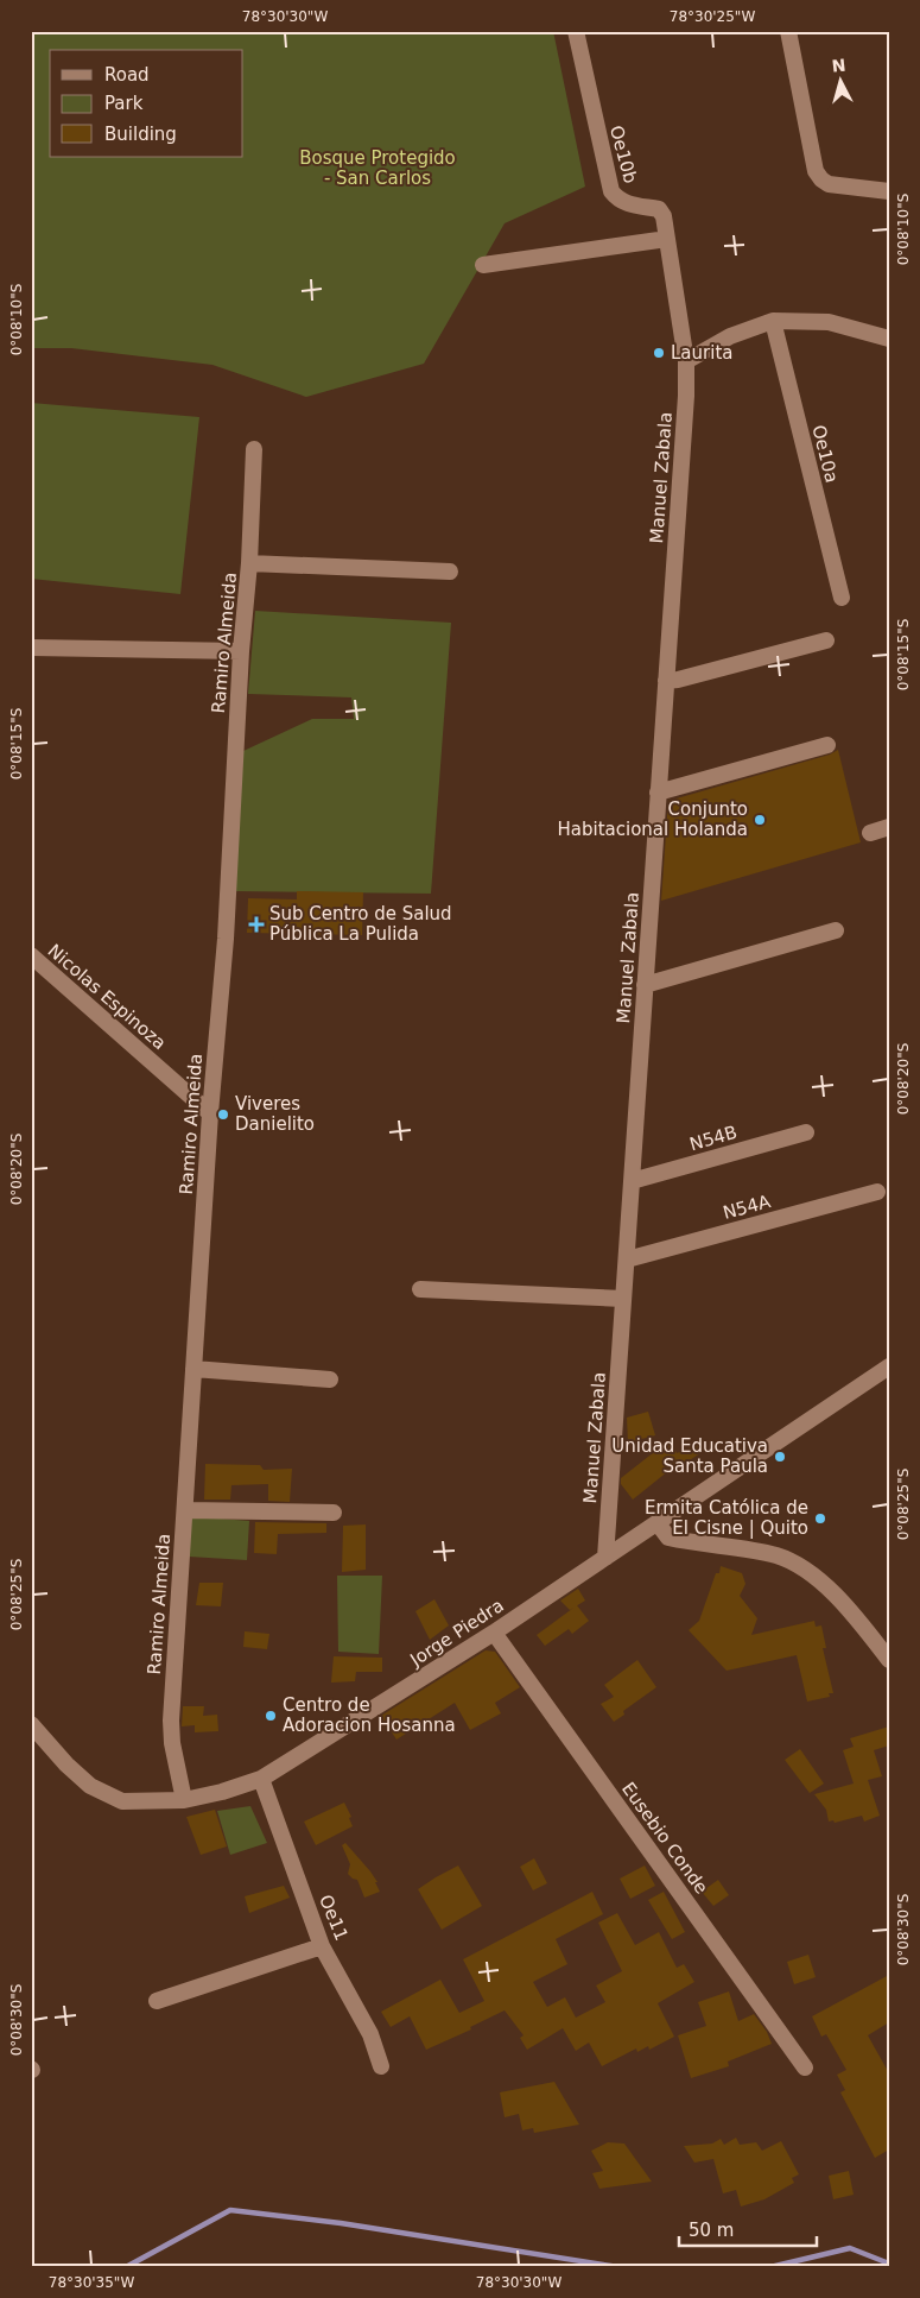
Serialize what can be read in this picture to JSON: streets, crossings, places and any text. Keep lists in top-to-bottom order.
{
  "streets": {
    "street": [
      "Oe10b",
      "Oe10a",
      "Manuel Zabala",
      "Ramiro Almeida",
      "Nicolas Espinoza",
      "N54B",
      "N54A",
      "Jorge Piedra",
      "Eusebio Conde",
      "Oe11"
    ]
  },
  "crossings": [
    ["Oe10b", "Manuel Zabala"],
    ["Manuel Zabala", "N54B"],
    ["Manuel Zabala", "N54A"],
    ["Manuel Zabala", "Jorge Piedra"],
    ["Ramiro Almeida", "Nicolas Espinoza"],
    ["Ramiro Almeida", "Jorge Piedra"],
    ["Jorge Piedra", "Eusebio Conde"],
    ["Jorge Piedra", "Oe11"]
  ],
  "parks": ["Bosque Protegido - San Carlos"],
  "places": {
    "other": [
      "Laurita",
      "Conjunto Habitacional Holanda",
      "Viveres Danielito",
      "Unidad Educativa Santa Paula",
      "Ermita Católica de El Cisne | Quito",
      "Centro de Adoracion Hosanna"
    ],
    "health": ["Sub Centro de Salud Pública La Pulida"]
  },
  "legend": ["Road", "Park", "Building"],
  "scale_bar": "50 m",
  "north": "top",
  "coordinates": [
    "78°30'30\"W",
    "78°30'25\"W",
    "0°08'10\"S",
    "0°08'15\"S",
    "0°08'20\"S",
    "0°08'25\"S",
    "0°08'30\"S",
    "78°30'35\"W"
  ]
}
